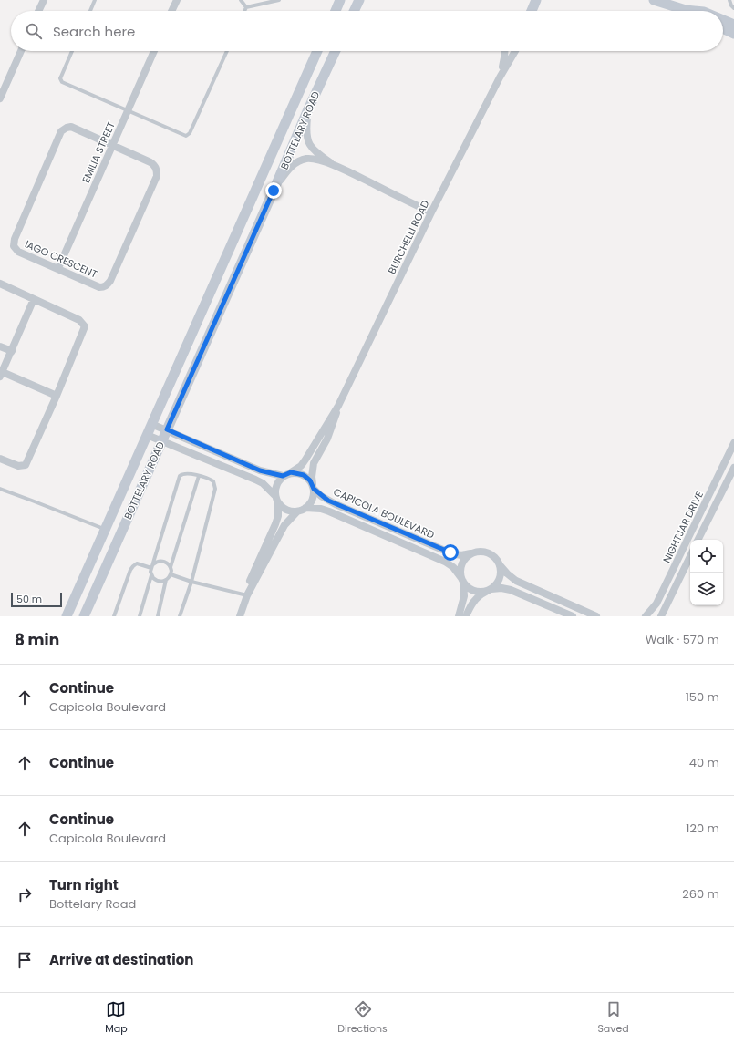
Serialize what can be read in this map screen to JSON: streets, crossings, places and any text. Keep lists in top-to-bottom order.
{
  "streets": {
    "main road": ["BOTTELARY ROAD"],
    "street": [
      "EMILIA STREET",
      "BURCHELLI ROAD",
      "IAGO CRESCENT",
      "CAPICOLA BOULEVARD",
      "NIGHTJAR DRIVE"
    ]
  },
  "crossings": [
    ["EMILIA STREET", "IAGO CRESCENT"],
    ["BURCHELLI ROAD", "CAPICOLA BOULEVARD"]
  ],
  "scale_bar": "50 m",
  "page": {
    "search": "Search here",
    "scale": "50 m",
    "heading": ["8 min", "Walk · 570 m"],
    "list": [
      ["Continue", "Capicola Boulevard", "150 m"],
      ["Continue", "40 m"],
      ["Continue", "Capicola Boulevard", "120 m"],
      ["Turn right", "Bottelary Road", "260 m"],
      "Arrive at destination"
    ],
    "nav": ["Map", "Directions", "Saved"]
  }
}
